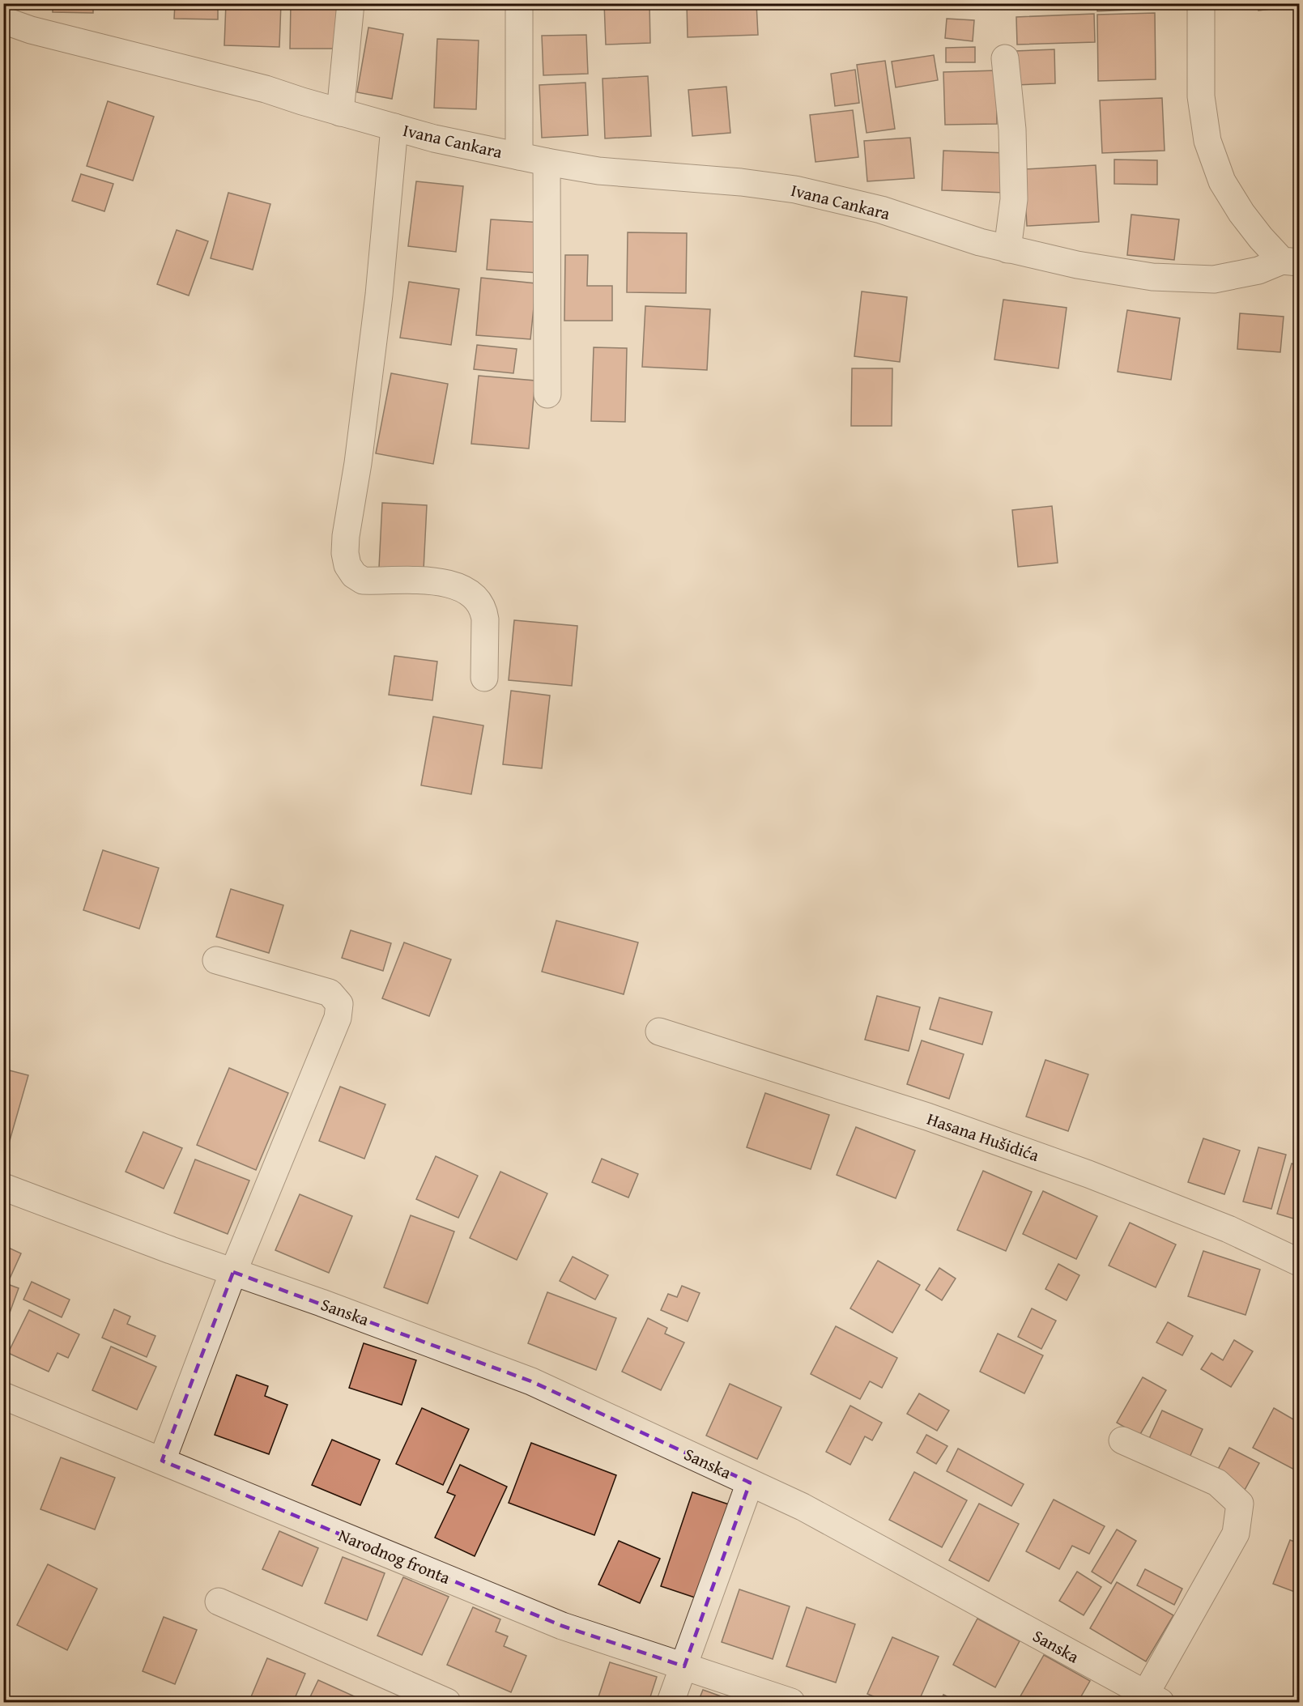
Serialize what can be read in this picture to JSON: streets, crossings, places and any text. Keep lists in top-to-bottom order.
{
  "streets": {
    "street": [
      "Ivana Cankara",
      "Hasana Hušidića",
      "Sanska",
      "Narodnog fronta"
    ]
  }
}
